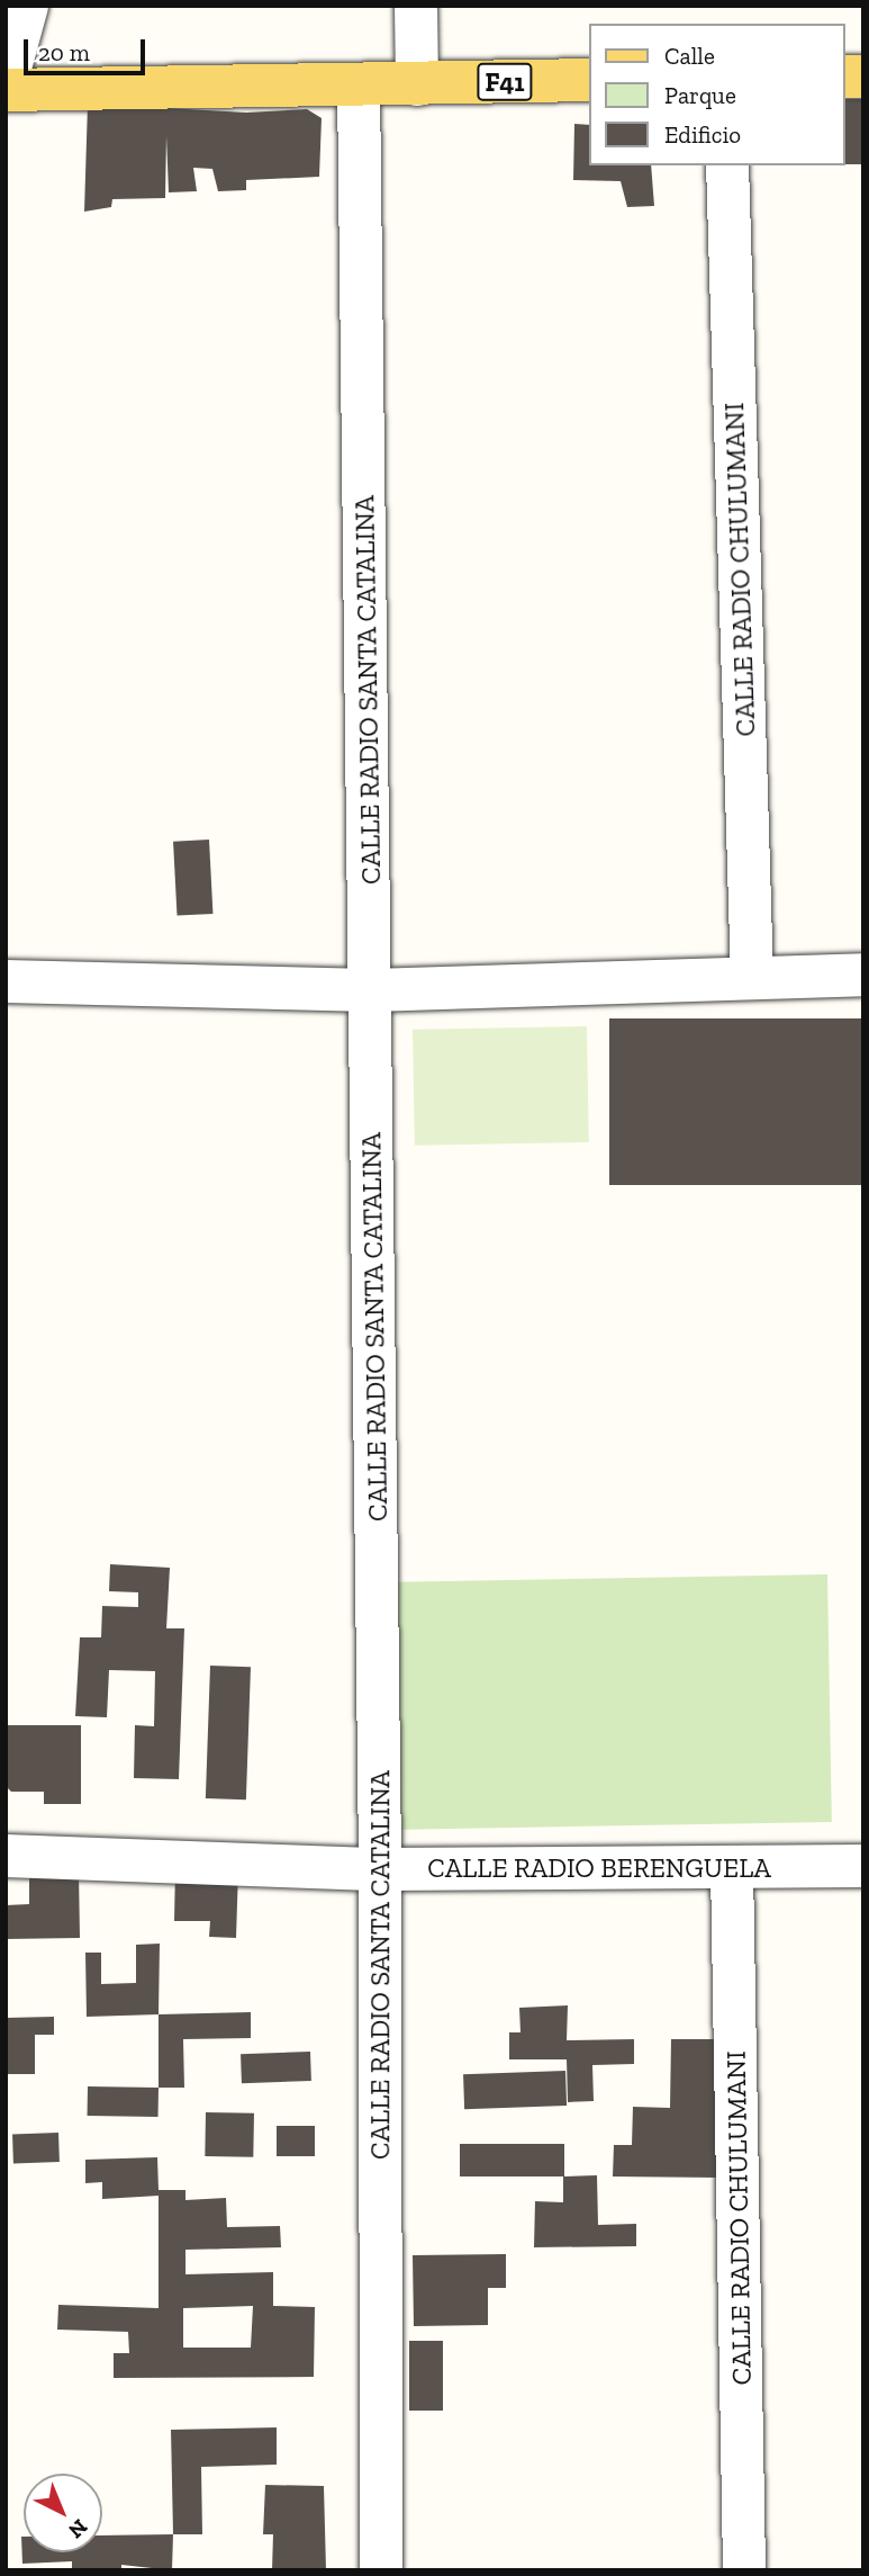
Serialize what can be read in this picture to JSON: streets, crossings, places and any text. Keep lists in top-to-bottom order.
{
  "streets": {
    "main road": ["F41"],
    "street": ["CALLE RADIO CHULUMANI", "CALLE RADIO SANTA CATALINA", "CALLE RADIO BERENGUELA"]
  },
  "crossings": [
    ["F41", "CALLE RADIO SANTA CATALINA"],
    ["CALLE RADIO CHULUMANI", "CALLE RADIO BERENGUELA"],
    ["CALLE RADIO SANTA CATALINA", "CALLE RADIO BERENGUELA"]
  ],
  "legend": ["Calle", "Parque", "Edificio"],
  "scale_bar": "20 m",
  "north": "bottom right"
}
